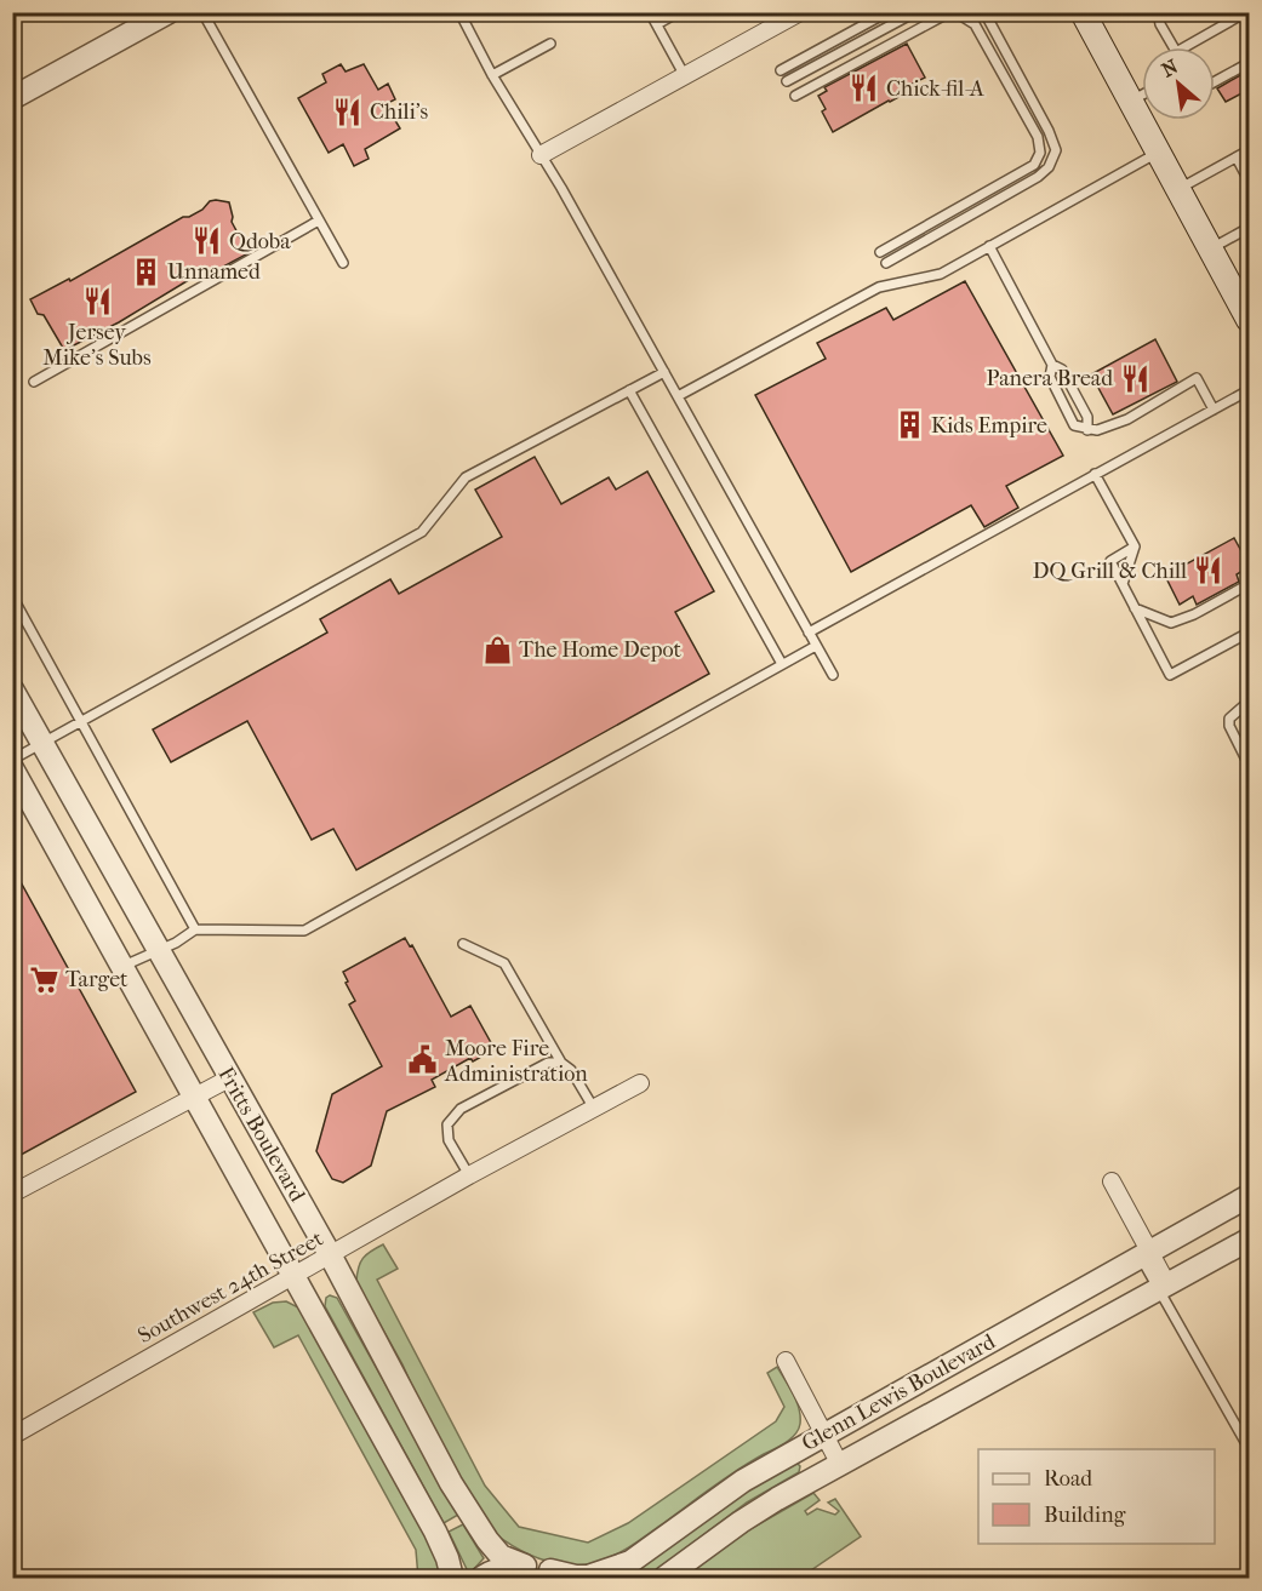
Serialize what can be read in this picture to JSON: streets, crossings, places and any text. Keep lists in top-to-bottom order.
{
  "streets": {
    "street": ["Fritts Boulevard", "Southwest 24th Street", "Glenn Lewis Boulevard"]
  },
  "crossings": [
    ["Fritts Boulevard", "Southwest 24th Street"],
    ["Fritts Boulevard", "Glenn Lewis Boulevard"]
  ],
  "places": {
    "restaurant": [
      "Chick-fil-A",
      "Chili's",
      "Qdoba",
      "Jersey Mike's Subs",
      "Panera Bread",
      "DQ Grill & Chill"
    ],
    "building": ["Unnamed", "Kids Empire"],
    "shop": ["The Home Depot"],
    "supermarket": ["Target"],
    "public building": ["Moore Fire Administration"]
  },
  "legend": ["Road", "Building"],
  "north": "top left"
}
